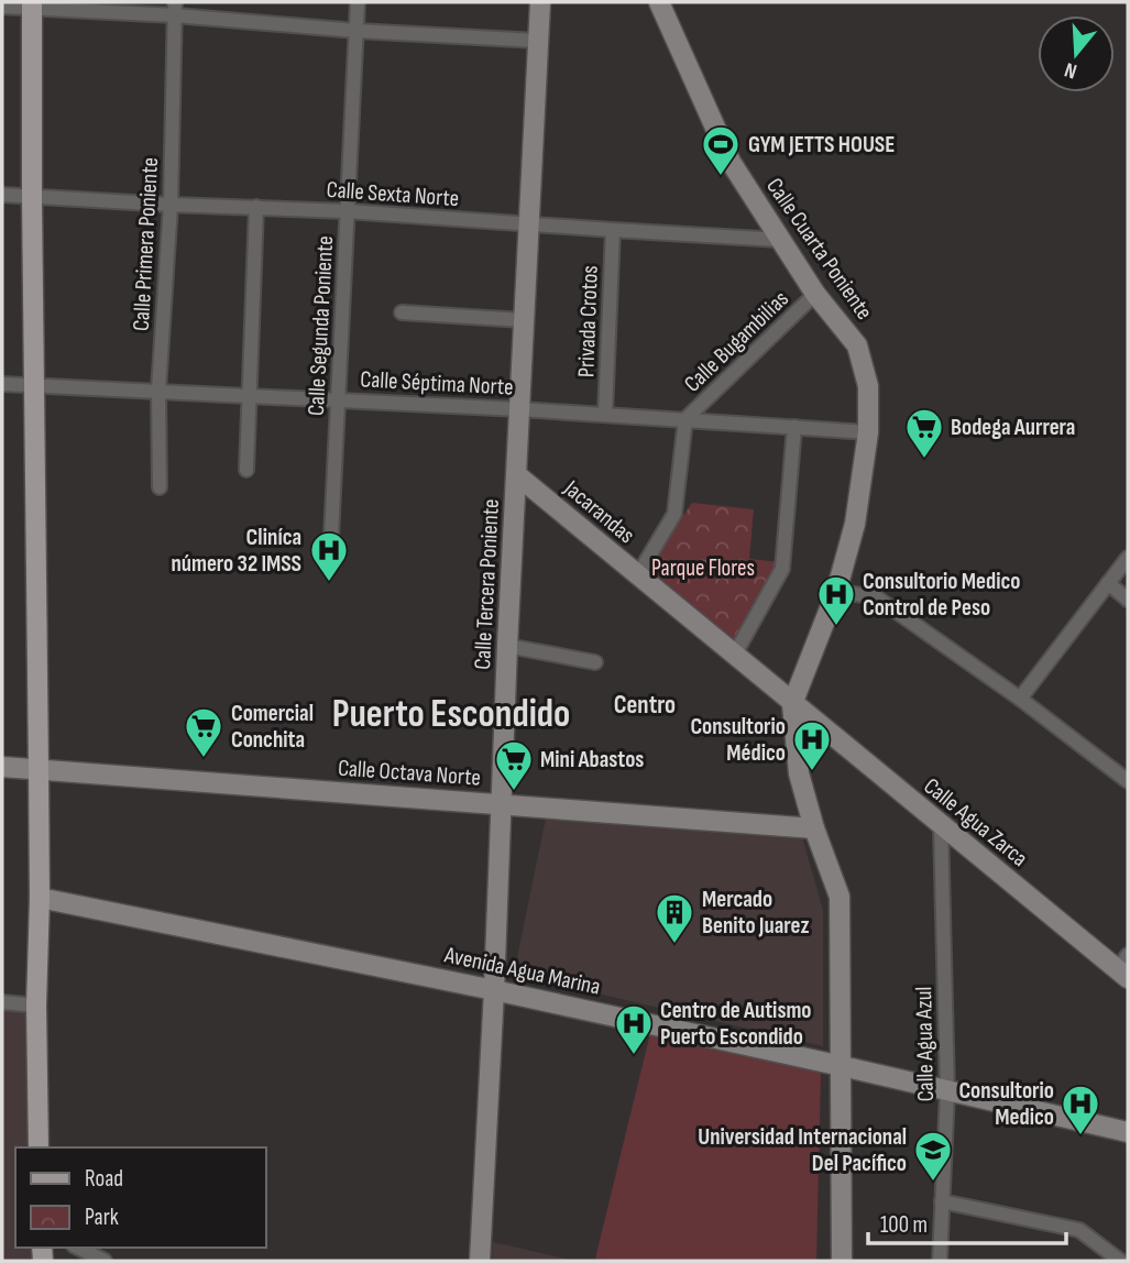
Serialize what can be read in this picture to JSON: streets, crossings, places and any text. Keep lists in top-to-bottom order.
{
  "streets": {
    "street": [
      "Calle Sexta Norte",
      "Calle Primera Poniente",
      "Calle Cuarta Poniente",
      "Privada Crotos",
      "Calle Segunda Poniente",
      "Calle Bugambilias",
      "Calle Séptima Norte",
      "Jacarandas",
      "Calle Tercera Poniente",
      "Calle Octava Norte",
      "Calle Agua Zarca",
      "Avenida Agua Marina",
      "Calle Agua Azul"
    ]
  },
  "crossings": [
    ["Calle Sexta Norte", "Calle Primera Poniente"],
    ["Calle Sexta Norte", "Calle Cuarta Poniente"],
    ["Calle Sexta Norte", "Privada Crotos"],
    ["Calle Sexta Norte", "Calle Segunda Poniente"],
    ["Calle Sexta Norte", "Calle Tercera Poniente"],
    ["Calle Primera Poniente", "Calle Séptima Norte"],
    ["Calle Cuarta Poniente", "Calle Bugambilias"],
    ["Calle Cuarta Poniente", "Calle Séptima Norte"],
    ["Calle Cuarta Poniente", "Jacarandas"],
    ["Calle Cuarta Poniente", "Calle Octava Norte"],
    ["Calle Cuarta Poniente", "Calle Agua Zarca"],
    ["Calle Cuarta Poniente", "Avenida Agua Marina"],
    ["Privada Crotos", "Calle Séptima Norte"],
    ["Calle Segunda Poniente", "Calle Séptima Norte"],
    ["Calle Bugambilias", "Calle Séptima Norte"],
    ["Calle Séptima Norte", "Calle Tercera Poniente"],
    ["Jacarandas", "Calle Tercera Poniente"],
    ["Jacarandas", "Calle Agua Zarca"],
    ["Calle Tercera Poniente", "Calle Octava Norte"],
    ["Calle Tercera Poniente", "Avenida Agua Marina"],
    ["Calle Agua Zarca", "Calle Agua Azul"],
    ["Avenida Agua Marina", "Calle Agua Azul"]
  ],
  "districts": ["Centro", "Puerto Escondido"],
  "parks": ["Parque Flores"],
  "places": {
    "sports": ["GYM JETTS HOUSE"],
    "supermarket": ["Bodega Aurrera", "Comercial Conchita", "Mini Abastos"],
    "hospital": [
      "Cliníca número 32 IMSS",
      "Consultorio Medico Control de Peso",
      "Consultorio Médico",
      "Centro de Autismo Puerto Escondido",
      "Consultorio Medico"
    ],
    "building": ["Mercado Benito Juarez"],
    "school or university": ["Universidad Internacional Del Pacífico"]
  },
  "legend": ["Road", "Park"],
  "scale_bar": "100 m",
  "north": "bottom"
}
